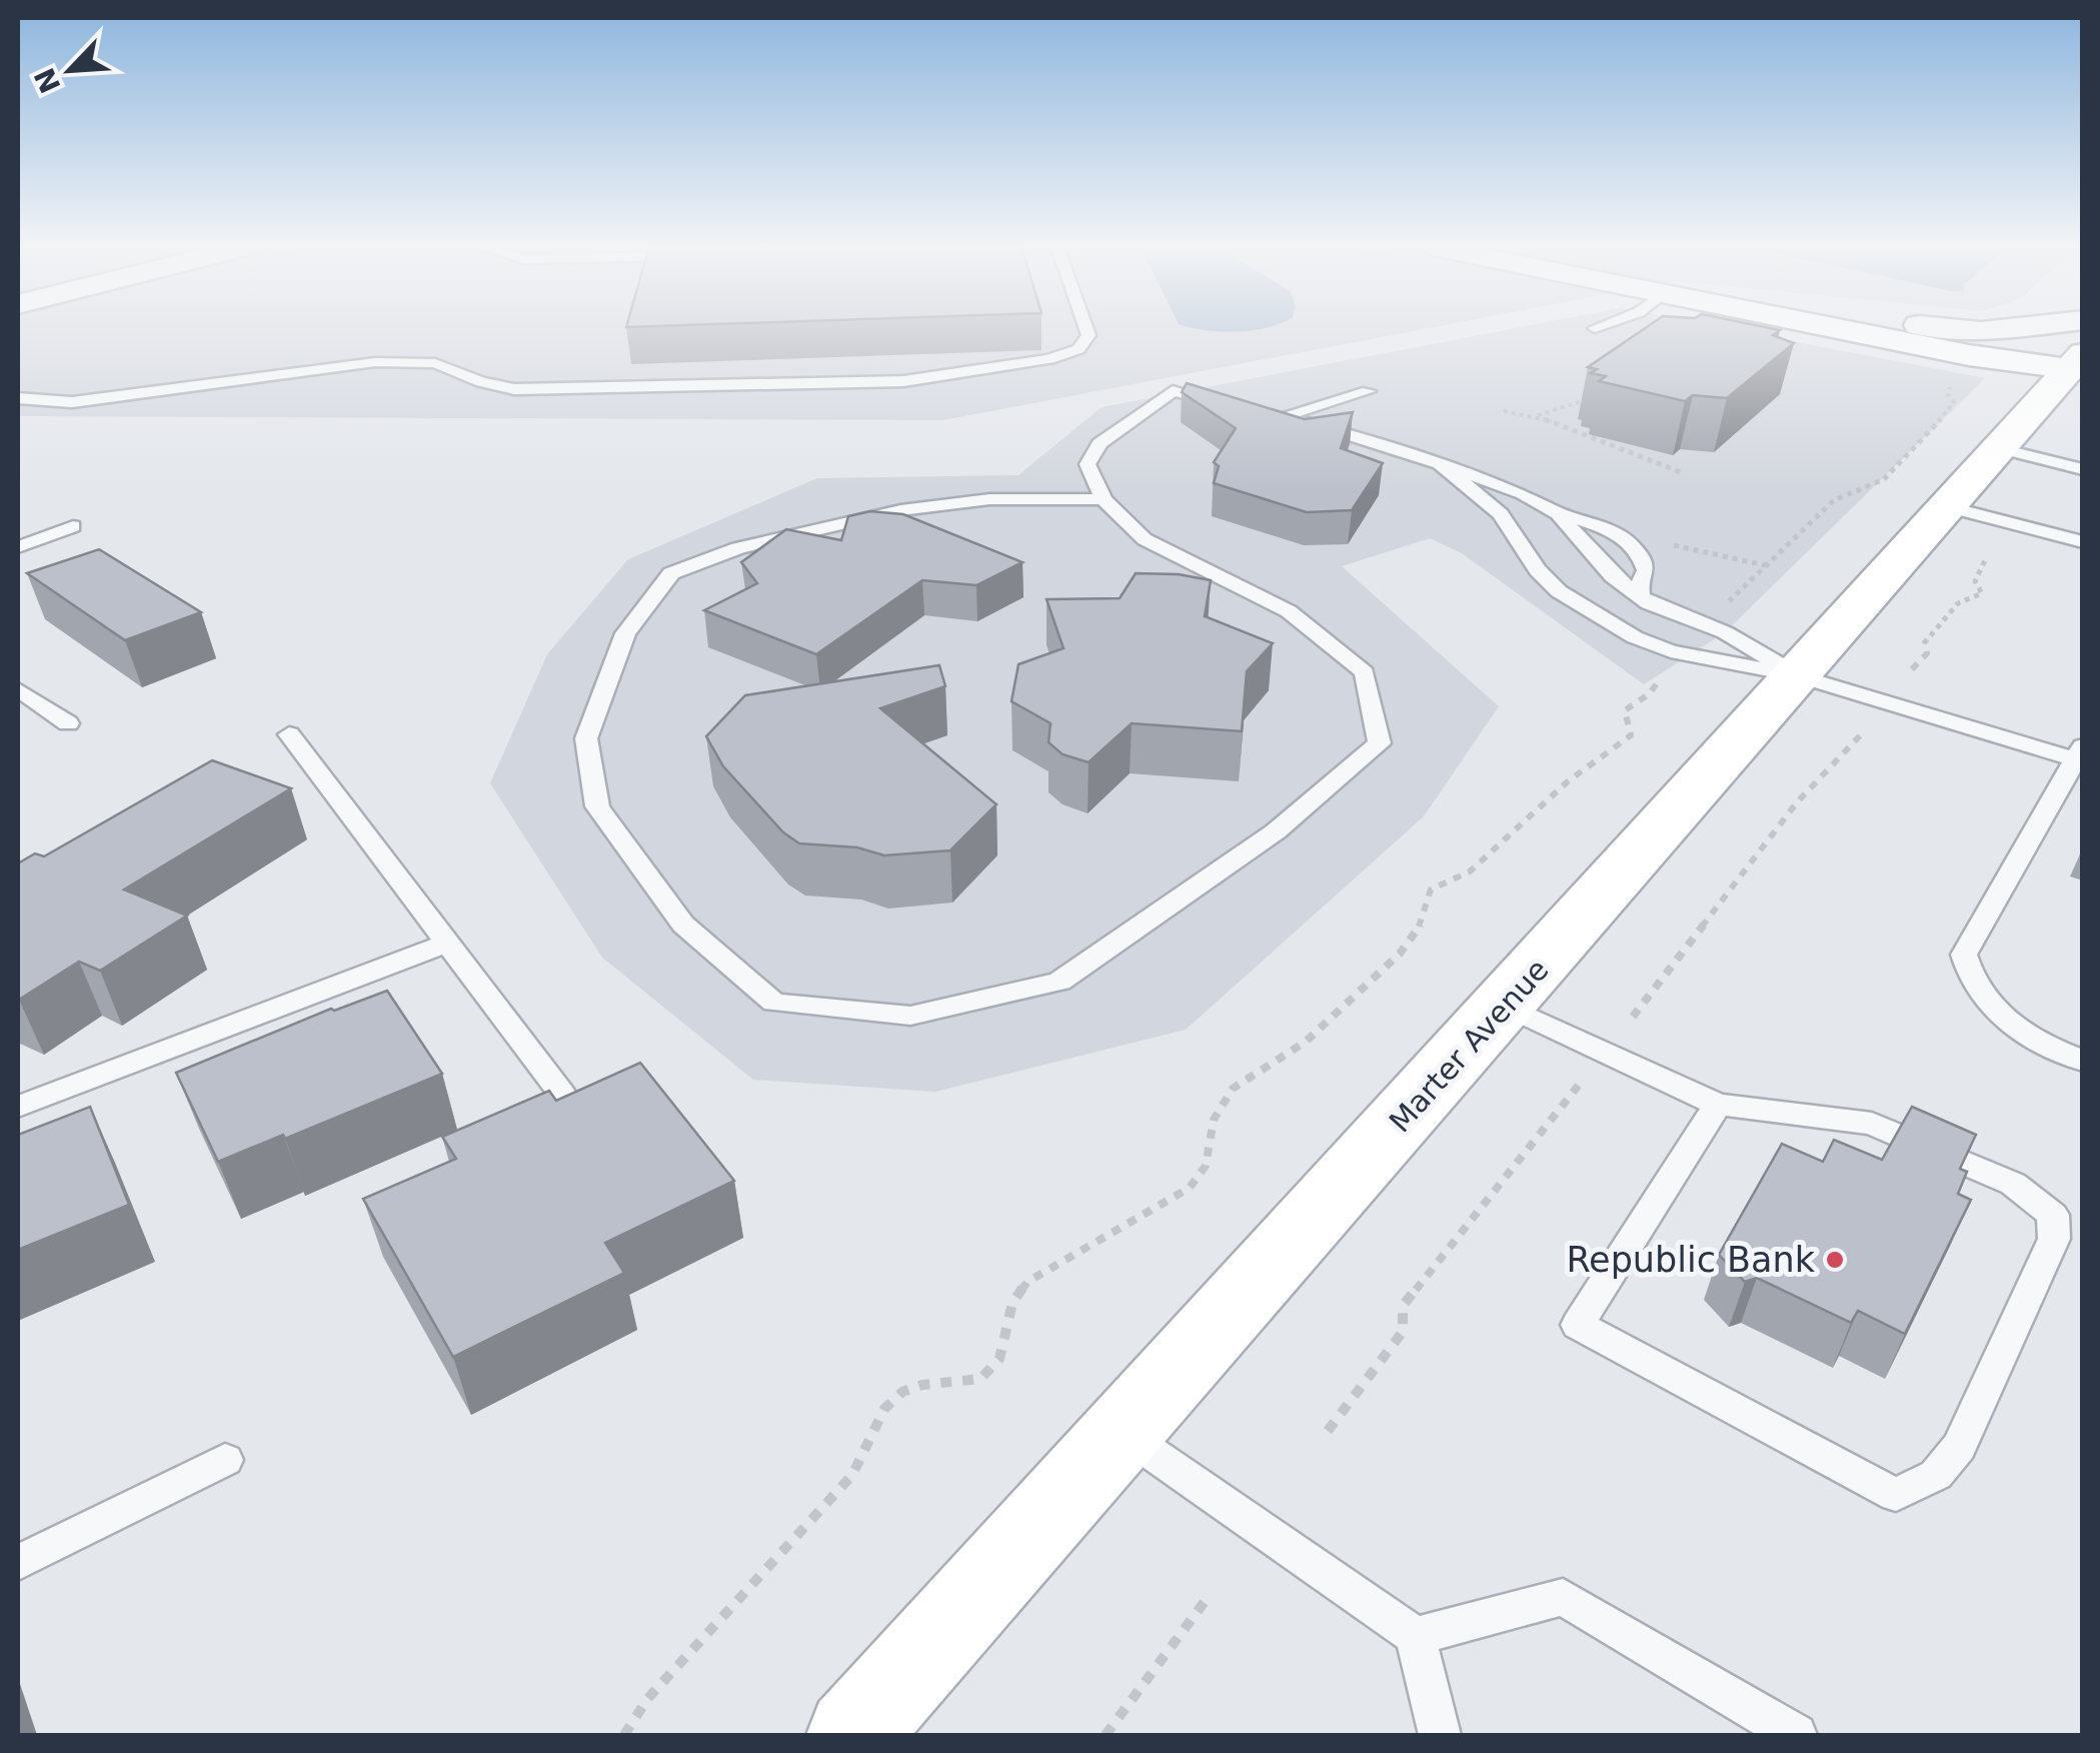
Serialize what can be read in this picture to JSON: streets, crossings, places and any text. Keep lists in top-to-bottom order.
{
  "streets": {
    "main road": ["Marter Avenue"]
  },
  "places": ["Republic Bank"],
  "north": "bottom left"
}
